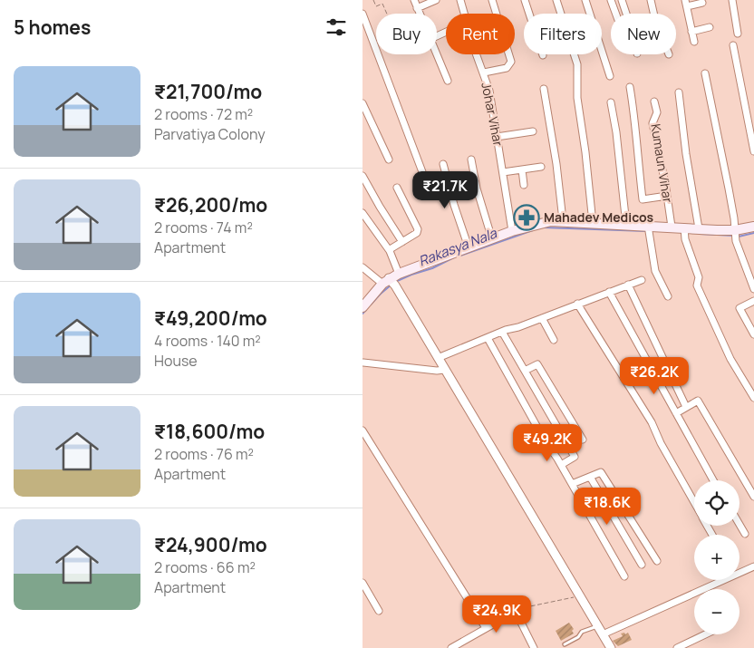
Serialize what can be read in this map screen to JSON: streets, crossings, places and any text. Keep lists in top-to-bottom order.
{
  "streets": {
    "street": ["Johar Vihar", "Kumaun Vihar"]
  },
  "water": ["Rakasya Nala"],
  "places": {
    "pharmacy": ["Mahadev Medicos"]
  },
  "page": {
    "heading": "5 homes",
    "chip": [
      "Buy",
      "Rent",
      "Filters",
      "New"
    ],
    "list": [
      {
        "name": "₹21,700/mo",
        "note": "2 rooms · 72 m² · Parvatiya Colony"
      },
      {
        "name": "₹26,200/mo",
        "note": "2 rooms · 74 m² · Apartment"
      },
      {
        "name": "₹49,200/mo",
        "note": "4 rooms · 140 m² · House"
      },
      {
        "name": "₹18,600/mo",
        "note": "2 rooms · 76 m² · Apartment"
      },
      {
        "name": "₹24,900/mo",
        "note": "2 rooms · 66 m² · Apartment"
      }
    ],
    "price": [
      "₹21.7K",
      "₹26.2K",
      "₹49.2K",
      "₹18.6K",
      "₹24.9K"
    ],
    "map_buttons": ["+", "−"]
  }
}
